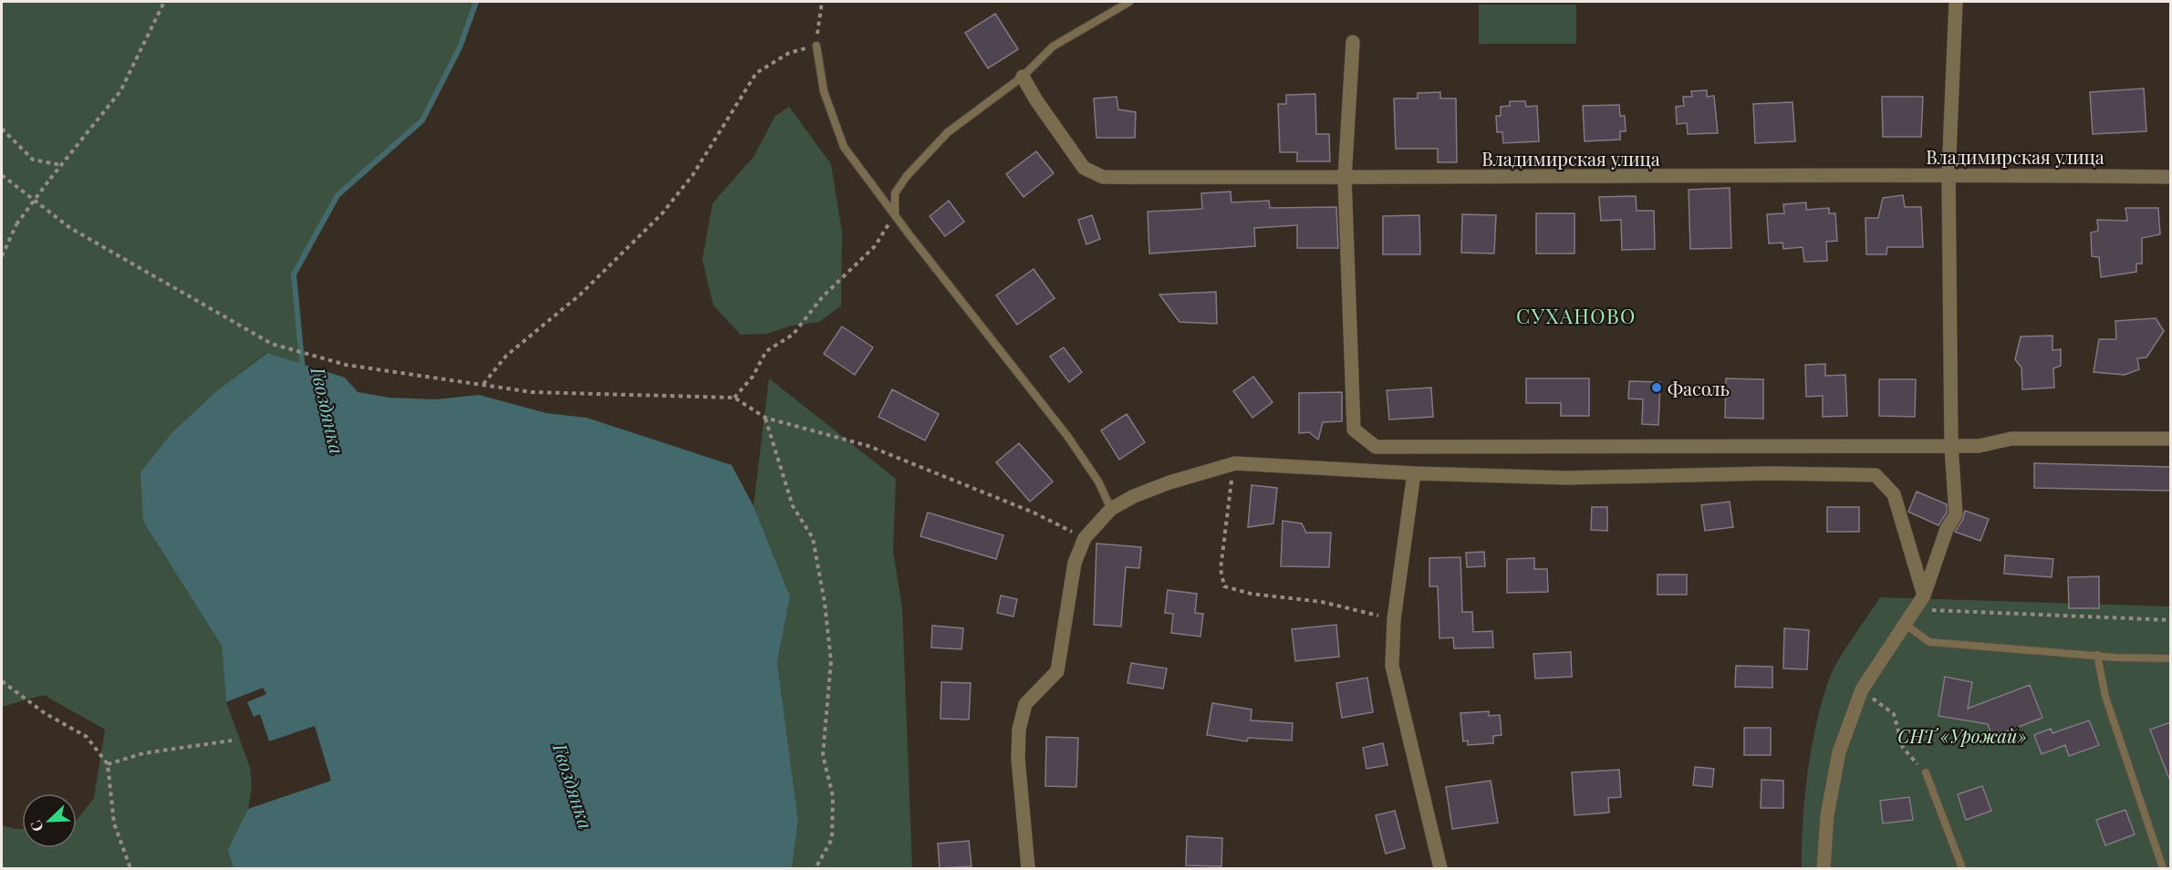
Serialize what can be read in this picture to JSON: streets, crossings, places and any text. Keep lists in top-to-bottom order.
{
  "streets": {
    "street": ["Владимирская улица"]
  },
  "districts": ["СУХАНОВО"],
  "water": ["Гвоздянка"],
  "parks": ["СНТ «Урожай»"],
  "places": ["Фасоль"],
  "north": "bottom left"
}
